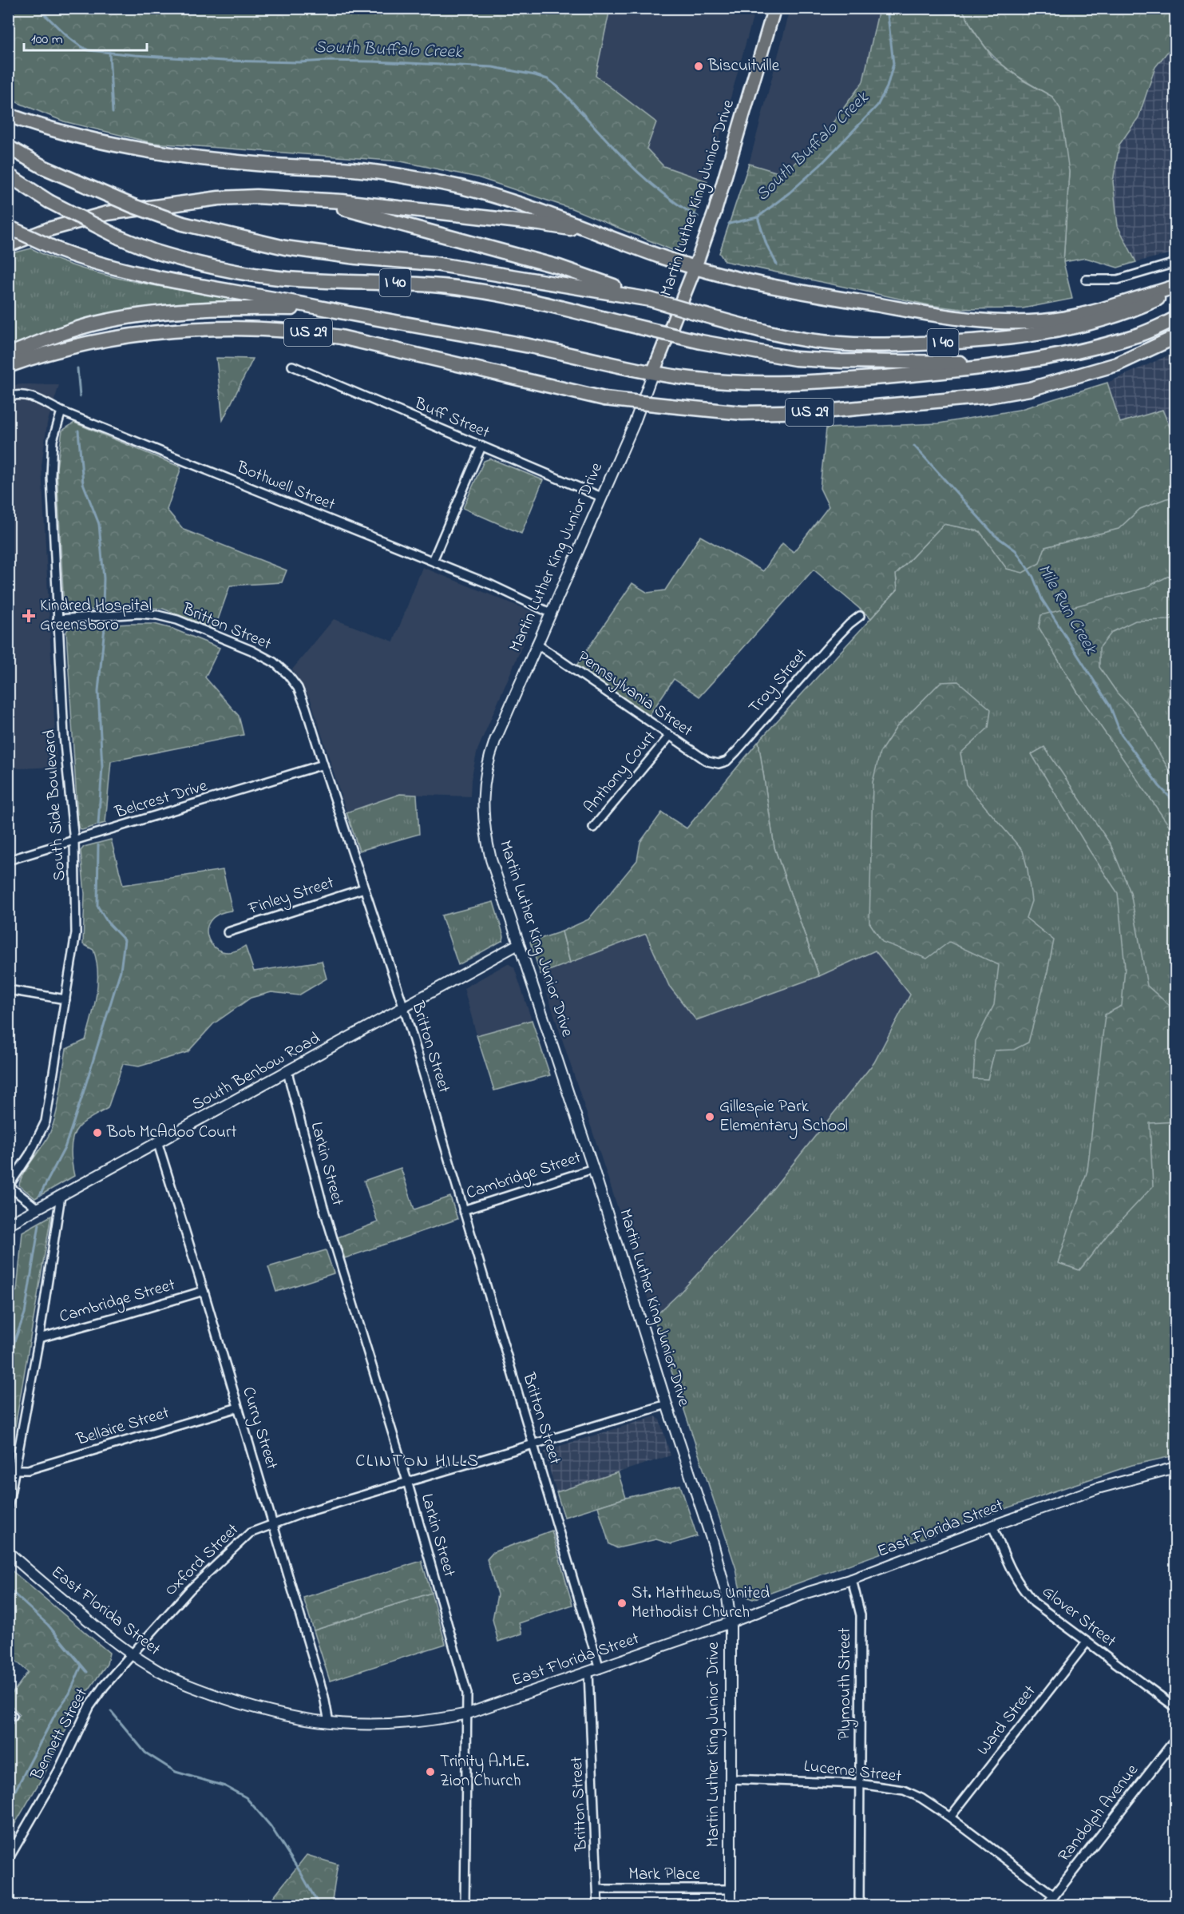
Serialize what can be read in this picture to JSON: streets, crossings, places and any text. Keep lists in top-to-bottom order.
{
  "streets": {
    "highway": ["Martin Luther King Junior Drive", "I 40", "US 29"],
    "main road": ["South Benbow Road", "East Florida Street"],
    "street": [
      "Buff Street",
      "Bothwell Street",
      "Britton Street",
      "Troy Street",
      "Pennsylvania Street",
      "Anthony Court",
      "Belcrest Drive",
      "South Side Boulevard",
      "Finley Street",
      "Larkin Street",
      "Cambridge Street",
      "Bellaire Street",
      "Curry Street",
      "Oxford Street",
      "Glover Street",
      "Plymouth Street",
      "Ward Street",
      "Bennett Street",
      "Lucerne Street",
      "Randolph Avenue",
      "Mark Place"
    ]
  },
  "crossings": [
    ["Martin Luther King Junior Drive", "Buff Street"],
    ["Martin Luther King Junior Drive", "Bothwell Street"],
    ["Martin Luther King Junior Drive", "Pennsylvania Street"],
    ["Martin Luther King Junior Drive", "South Benbow Road"],
    ["Martin Luther King Junior Drive", "Cambridge Street"],
    ["Martin Luther King Junior Drive", "East Florida Street"],
    ["Martin Luther King Junior Drive", "Oxford Street"],
    ["Martin Luther King Junior Drive", "Lucerne Street"],
    ["Martin Luther King Junior Drive", "Mark Place"],
    ["Bothwell Street", "South Side Boulevard"],
    ["Britton Street", "Belcrest Drive"],
    ["Britton Street", "South Side Boulevard"],
    ["Britton Street", "Finley Street"],
    ["Britton Street", "South Benbow Road"],
    ["Britton Street", "Cambridge Street"],
    ["Britton Street", "East Florida Street"],
    ["Britton Street", "Oxford Street"],
    ["Britton Street", "Mark Place"],
    ["Troy Street", "Pennsylvania Street"],
    ["Pennsylvania Street", "Anthony Court"],
    ["Belcrest Drive", "South Side Boulevard"],
    ["South Benbow Road", "Larkin Street"],
    ["South Benbow Road", "Curry Street"],
    ["Larkin Street", "East Florida Street"],
    ["Larkin Street", "Oxford Street"],
    ["Cambridge Street", "Curry Street"],
    ["Bellaire Street", "Curry Street"],
    ["Curry Street", "East Florida Street"],
    ["Curry Street", "Oxford Street"],
    ["East Florida Street", "Oxford Street"],
    ["East Florida Street", "Glover Street"],
    ["East Florida Street", "Plymouth Street"],
    ["East Florida Street", "Bennett Street"],
    ["Oxford Street", "Bennett Street"],
    ["Glover Street", "Ward Street"],
    ["Plymouth Street", "Lucerne Street"],
    ["Ward Street", "Lucerne Street"],
    ["Lucerne Street", "Randolph Avenue"]
  ],
  "districts": ["CLINTON HILLS"],
  "water": ["South Buffalo Creek", "Mile Run Creek"],
  "places": {
    "other": [
      "Biscuitville",
      "Gillespie Park Elementary School",
      "Bob McAdoo Court",
      "St. Matthews United Methodist Church",
      "Trinity A.M.E. Zion Church"
    ],
    "health": ["Kindred Hospital Greensboro"]
  },
  "scale_bar": "100 m"
}
